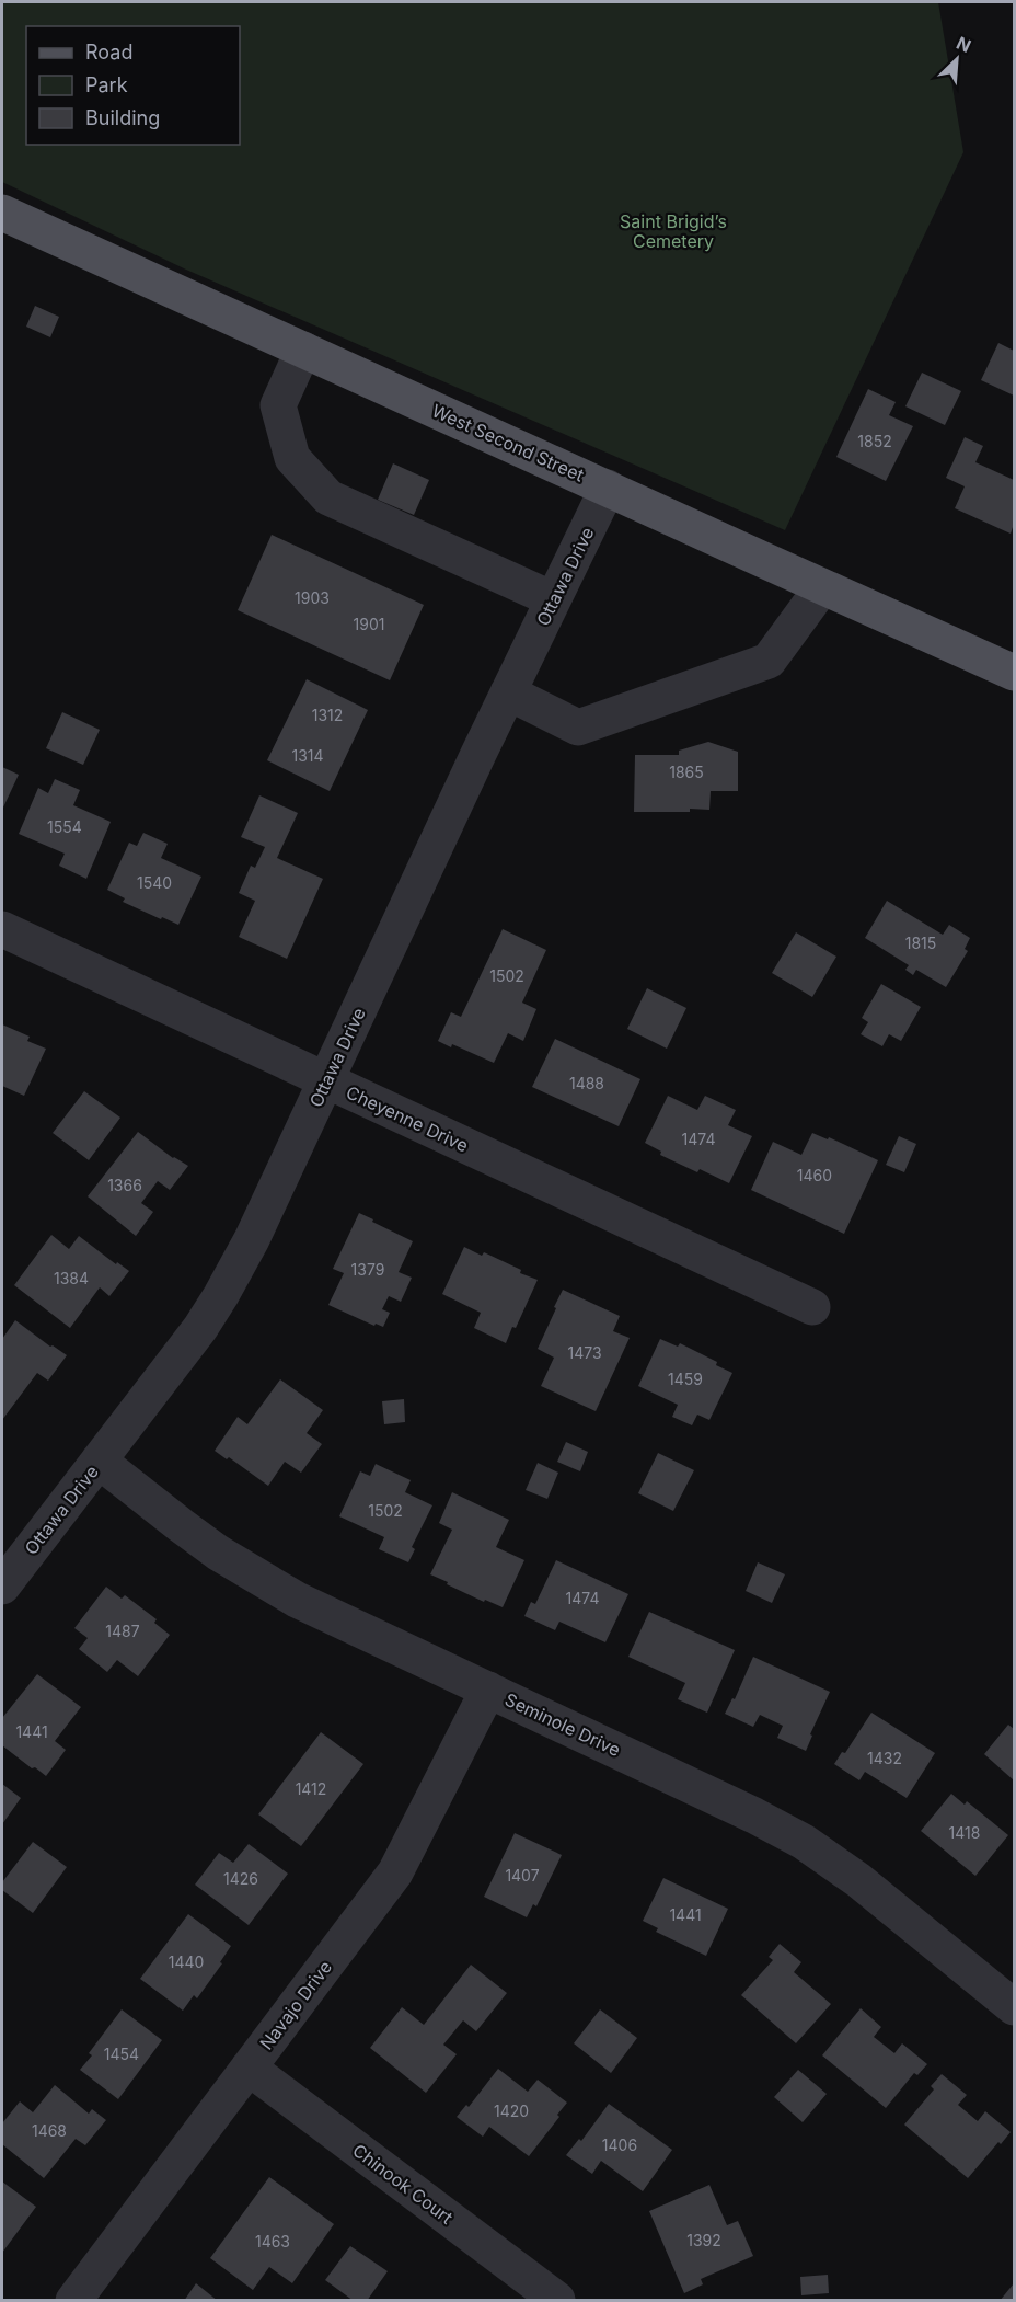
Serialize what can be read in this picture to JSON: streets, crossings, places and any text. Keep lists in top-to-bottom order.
{
  "streets": {
    "main road": ["West Second Street"],
    "street": [
      "Ottawa Drive",
      "Cheyenne Drive",
      "Seminole Drive",
      "Navajo Drive",
      "Chinook Court"
    ]
  },
  "crossings": [
    ["West Second Street", "Ottawa Drive"],
    ["Ottawa Drive", "Cheyenne Drive"],
    ["Ottawa Drive", "Seminole Drive"],
    ["Seminole Drive", "Navajo Drive"],
    ["Navajo Drive", "Chinook Court"]
  ],
  "parks": ["Saint Brigid’s Cemetery"],
  "house_numbers": [
    "1852",
    "1903",
    "1901",
    "1312",
    "1314",
    "1865",
    "1554",
    "1540",
    "1815",
    "1502",
    "1488",
    "1474",
    "1460",
    "1366",
    "1379",
    "1384",
    "1473",
    "1459",
    "1502",
    "1474",
    "1487",
    "1441",
    "1432",
    "1412",
    "1418",
    "1407",
    "1426",
    "1441",
    "1440",
    "1454",
    "1420",
    "1468",
    "1406",
    "1392",
    "1463"
  ],
  "legend": ["Road", "Park", "Building"],
  "north": "top right"
}
